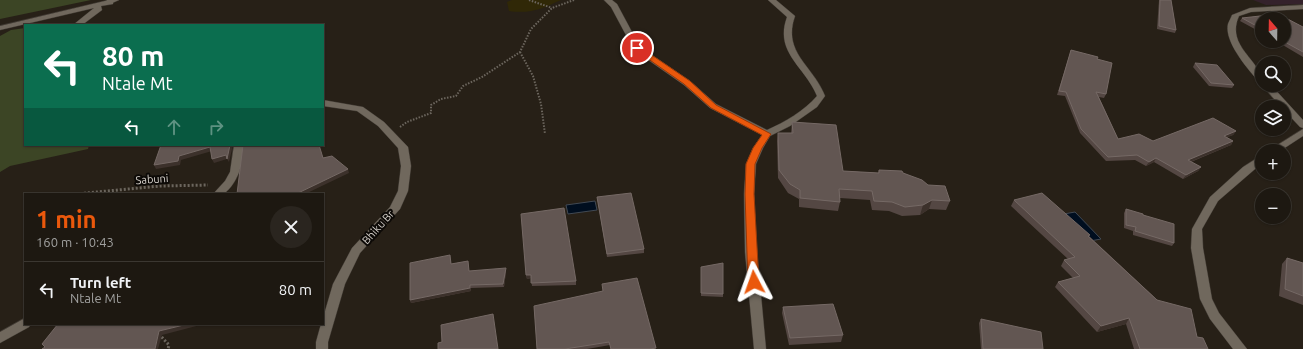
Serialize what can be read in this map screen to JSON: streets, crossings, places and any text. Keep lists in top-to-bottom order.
{
  "streets": {
    "street": ["Bhiku Br"],
    "path": ["Sabuni"]
  },
  "north": "top",
  "page": {
    "map_buttons": ["+", "−"],
    "turn": ["80 m", "Ntale Mt"],
    "heading": ["1 min", "160 m · 10:43"],
    "list": [
      {
        "name": "Turn left",
        "note": "Ntale Mt",
        "value": "80 m"
      }
    ]
  }
}
